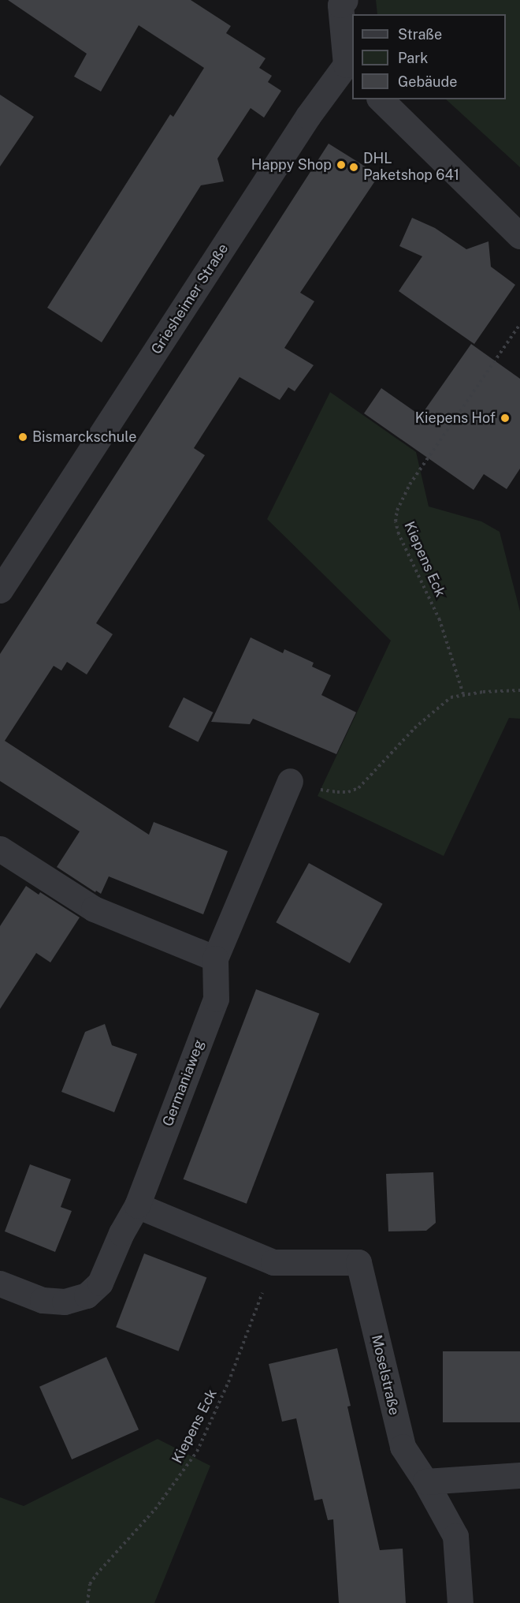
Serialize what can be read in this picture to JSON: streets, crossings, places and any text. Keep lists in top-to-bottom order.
{
  "streets": {
    "street": ["Griesheimer Straße", "Germaniaweg", "Moselstraße"],
    "path": ["Kiepens Eck"]
  },
  "crossings": [
    ["Kiepens Eck", "Moselstraße"]
  ],
  "places": [
    "Happy Shop",
    "DHL Paketshop 641",
    "Kiepens Hof",
    "Bismarckschule"
  ],
  "legend": ["Straße", "Park", "Gebäude"]
}
